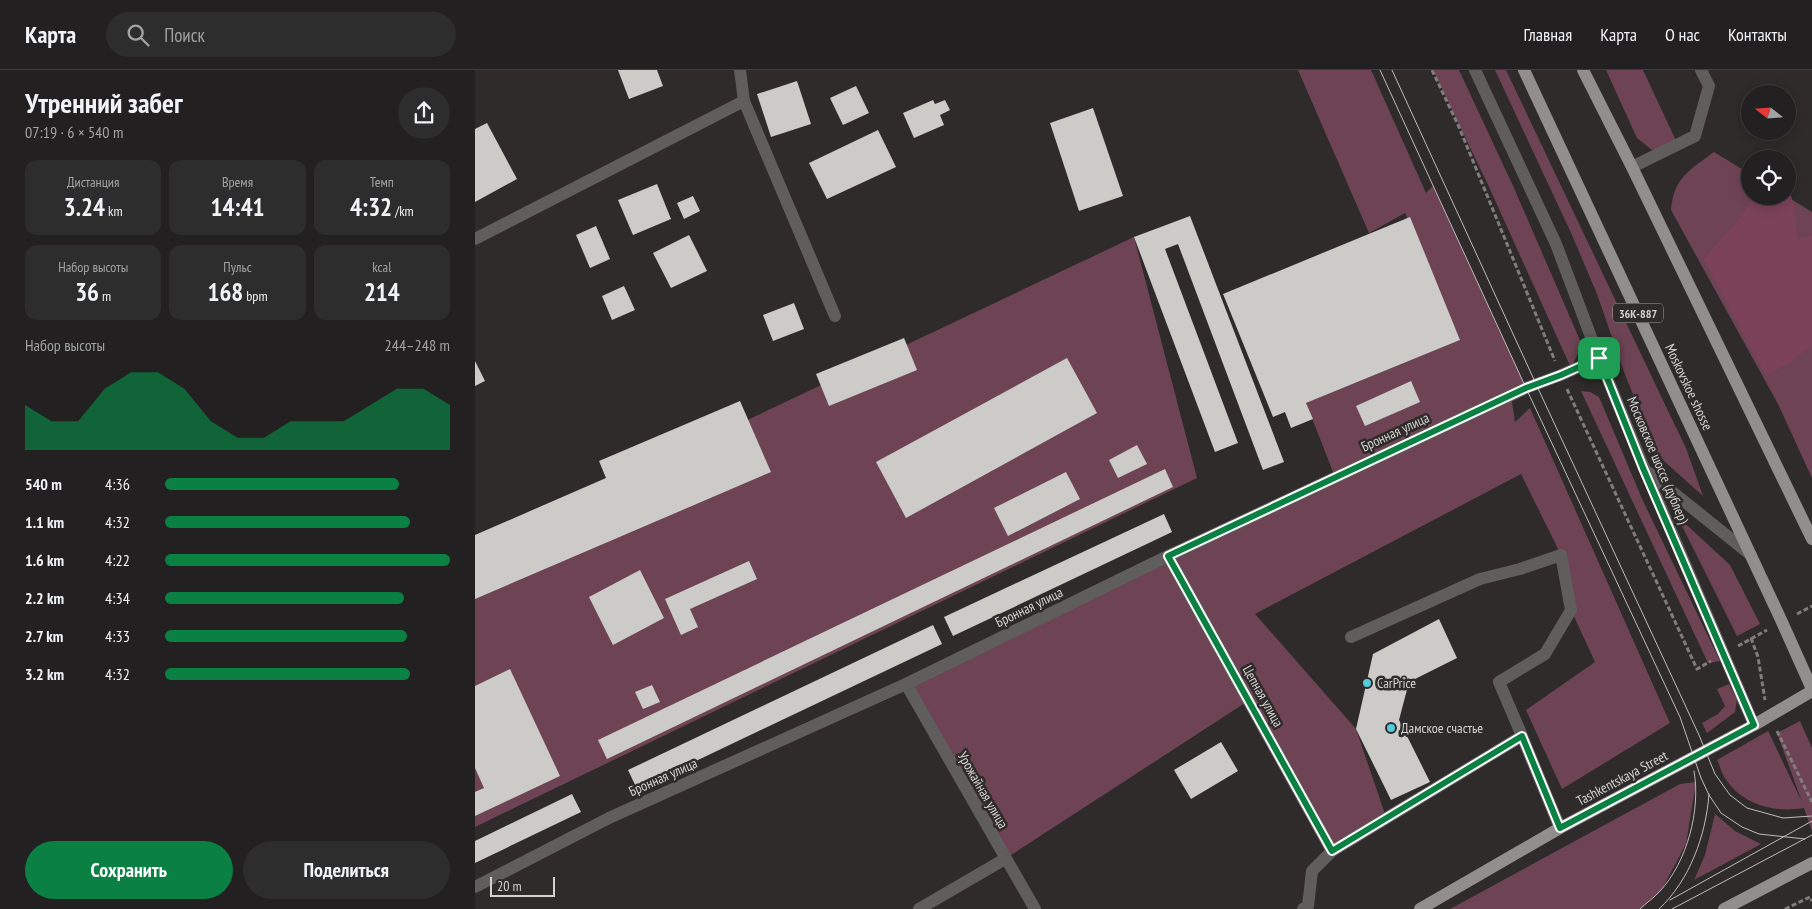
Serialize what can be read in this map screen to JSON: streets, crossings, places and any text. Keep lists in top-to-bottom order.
{
  "streets": {
    "main road": ["36К-887", "Moskovskoe shosse", "Tashkentskaya Street"],
    "street": [
      "Бронная улица",
      "Московское шоссе (дублер)",
      "Цепная улица",
      "Урожайная улица"
    ]
  },
  "crossings": [
    ["Moskovskoe shosse", "Tashkentskaya Street"],
    ["Бронная улица", "Московское шоссе (дублер)"],
    ["Бронная улица", "Цепная улица"],
    ["Бронная улица", "Урожайная улица"],
    ["Московское шоссе (дублер)", "Tashkentskaya Street"]
  ],
  "places": ["CarPrice", "Дамское счастье"],
  "scale_bar": "20 m",
  "north": "left",
  "page": {
    "header": "Карта",
    "search": "Поиск",
    "nav": [
      "Главная",
      "Карта",
      "О нас",
      "Контакты"
    ],
    "heading": ["Утренний забег", "07:19 · 6 × 540 m"],
    "stats": [
      ["Дистанция", "3.24 km"],
      ["Время", "14:41"],
      ["Темп", "4:32 /km"],
      ["Набор высоты", "36 m"],
      ["Пульс", "168 bpm"],
      ["kcal", "214"]
    ],
    "chart": ["Набор высоты", "244–248 m"],
    "list": [
      {
        "name": "540 m",
        "note": "4:36"
      },
      {
        "name": "1.1 km",
        "note": "4:32"
      },
      {
        "name": "1.6 km",
        "note": "4:22"
      },
      {
        "name": "2.2 km",
        "note": "4:34"
      },
      {
        "name": "2.7 km",
        "note": "4:33"
      },
      {
        "name": "3.2 km",
        "note": "4:32"
      }
    ],
    "buttons": ["Сохранить", "Поделиться"],
    "scale": "20 m"
  }
}
